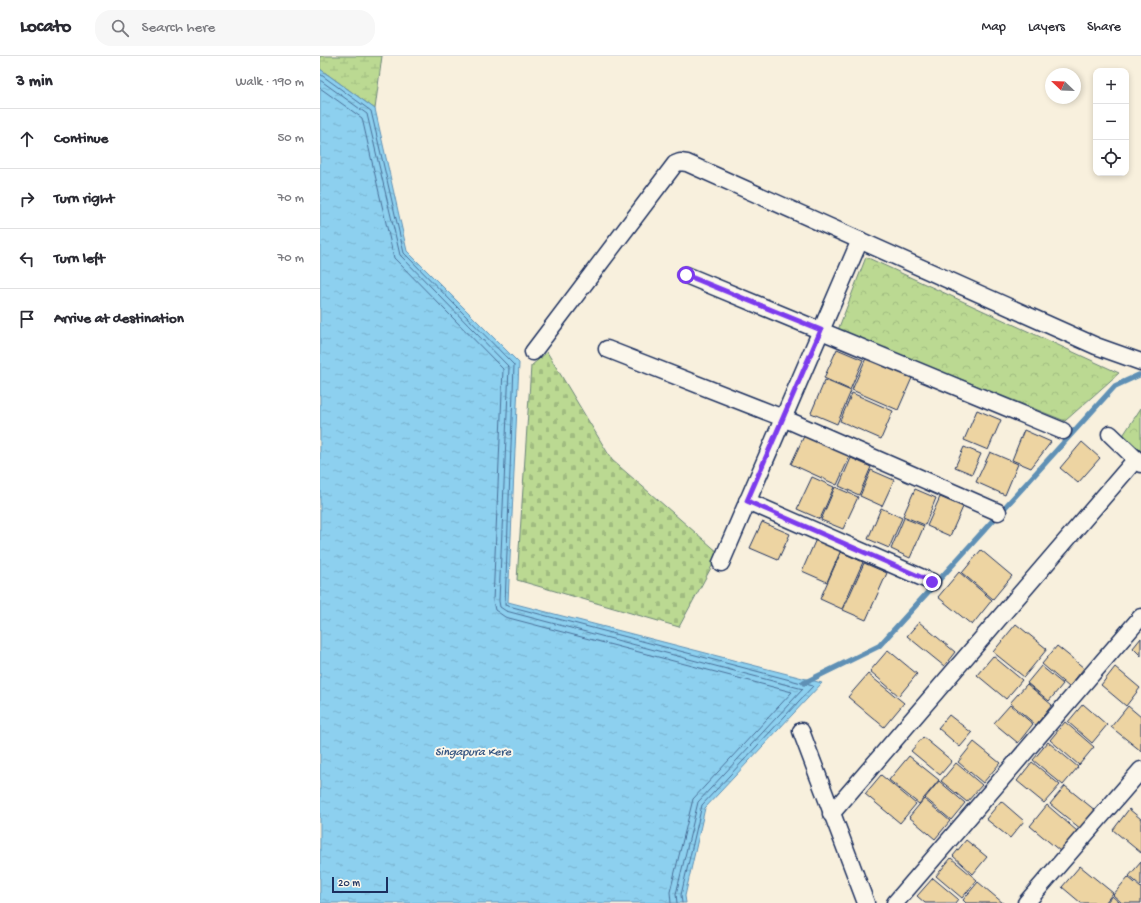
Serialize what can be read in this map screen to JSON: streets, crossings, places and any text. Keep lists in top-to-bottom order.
{
  "water": ["Singapura Kere"],
  "scale_bar": "20 m",
  "north": "top left",
  "page": {
    "header": "Locato",
    "search": "Search here",
    "nav": ["Map", "Layers", "Share"],
    "heading": ["3 min", "Walk · 190 m"],
    "map_buttons": ["+", "−"],
    "list": [
      ["Continue", "50 m"],
      ["Turn right", "70 m"],
      ["Turn left", "70 m"],
      "Arrive at destination"
    ],
    "scale": "20 m"
  }
}
